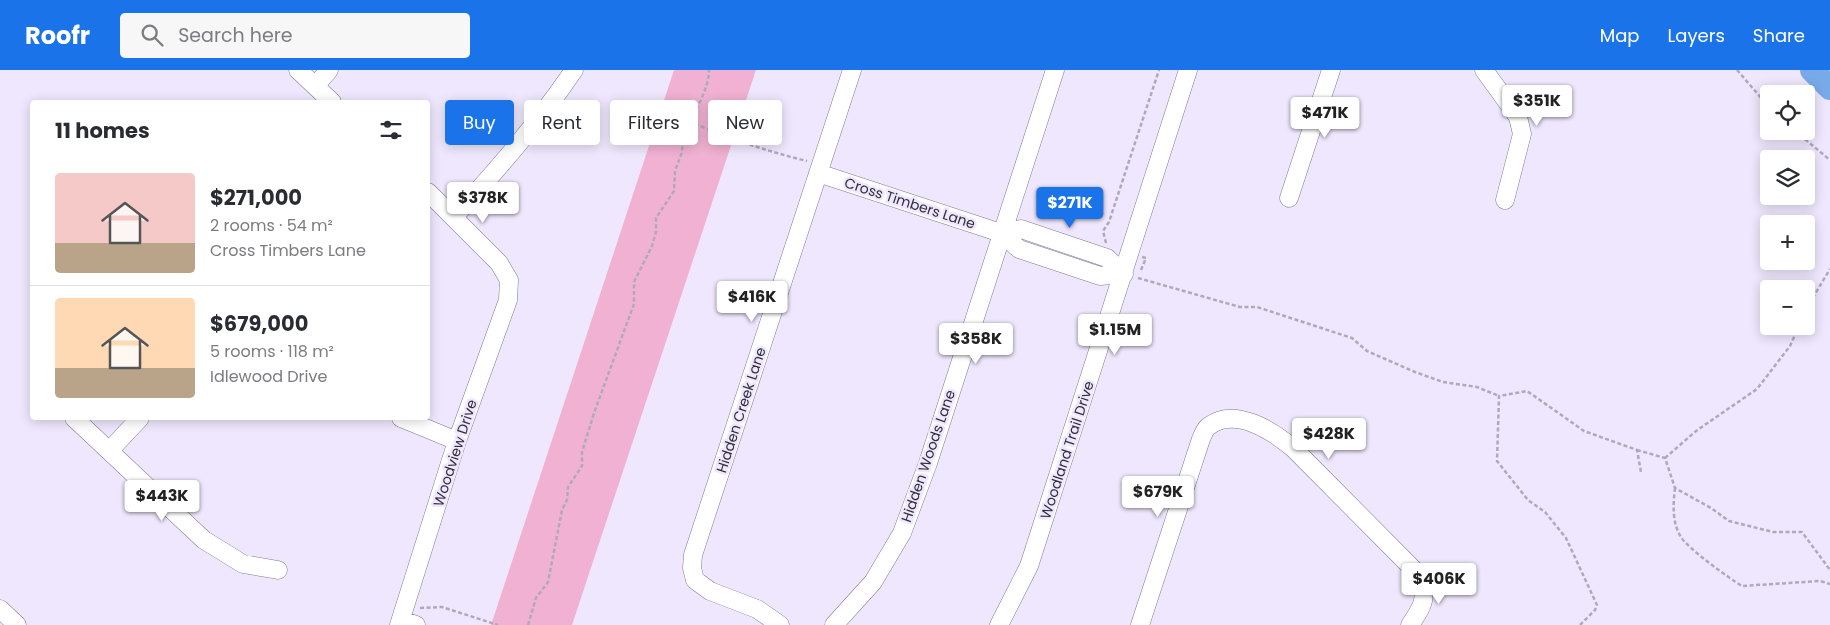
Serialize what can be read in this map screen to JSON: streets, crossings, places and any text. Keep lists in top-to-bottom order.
{
  "streets": {
    "street": [
      "Cross Timbers Lane",
      "Hidden Creek Lane",
      "Woodland Trail Drive",
      "Woodview Drive",
      "Hidden Woods Lane"
    ]
  },
  "crossings": [
    ["Cross Timbers Lane", "Hidden Creek Lane"],
    ["Cross Timbers Lane", "Woodland Trail Drive"],
    ["Cross Timbers Lane", "Hidden Woods Lane"]
  ],
  "page": {
    "header": "Roofr",
    "search": "Search here",
    "nav": ["Map", "Layers", "Share"],
    "map_buttons": ["+", "−"],
    "price": [
      "$351K",
      "$471K",
      "$378K",
      "$271K",
      "$416K",
      "$1.15M",
      "$358K",
      "$428K",
      "$679K",
      "$443K",
      "$406K"
    ],
    "chip": [
      "Buy",
      "Rent",
      "Filters",
      "New"
    ],
    "heading": "11 homes",
    "list": [
      {
        "name": "$271,000",
        "note": "2 rooms · 54 m² · Cross Timbers Lane"
      },
      {
        "name": "$679,000",
        "note": "5 rooms · 118 m² · Idlewood Drive"
      }
    ]
  }
}
